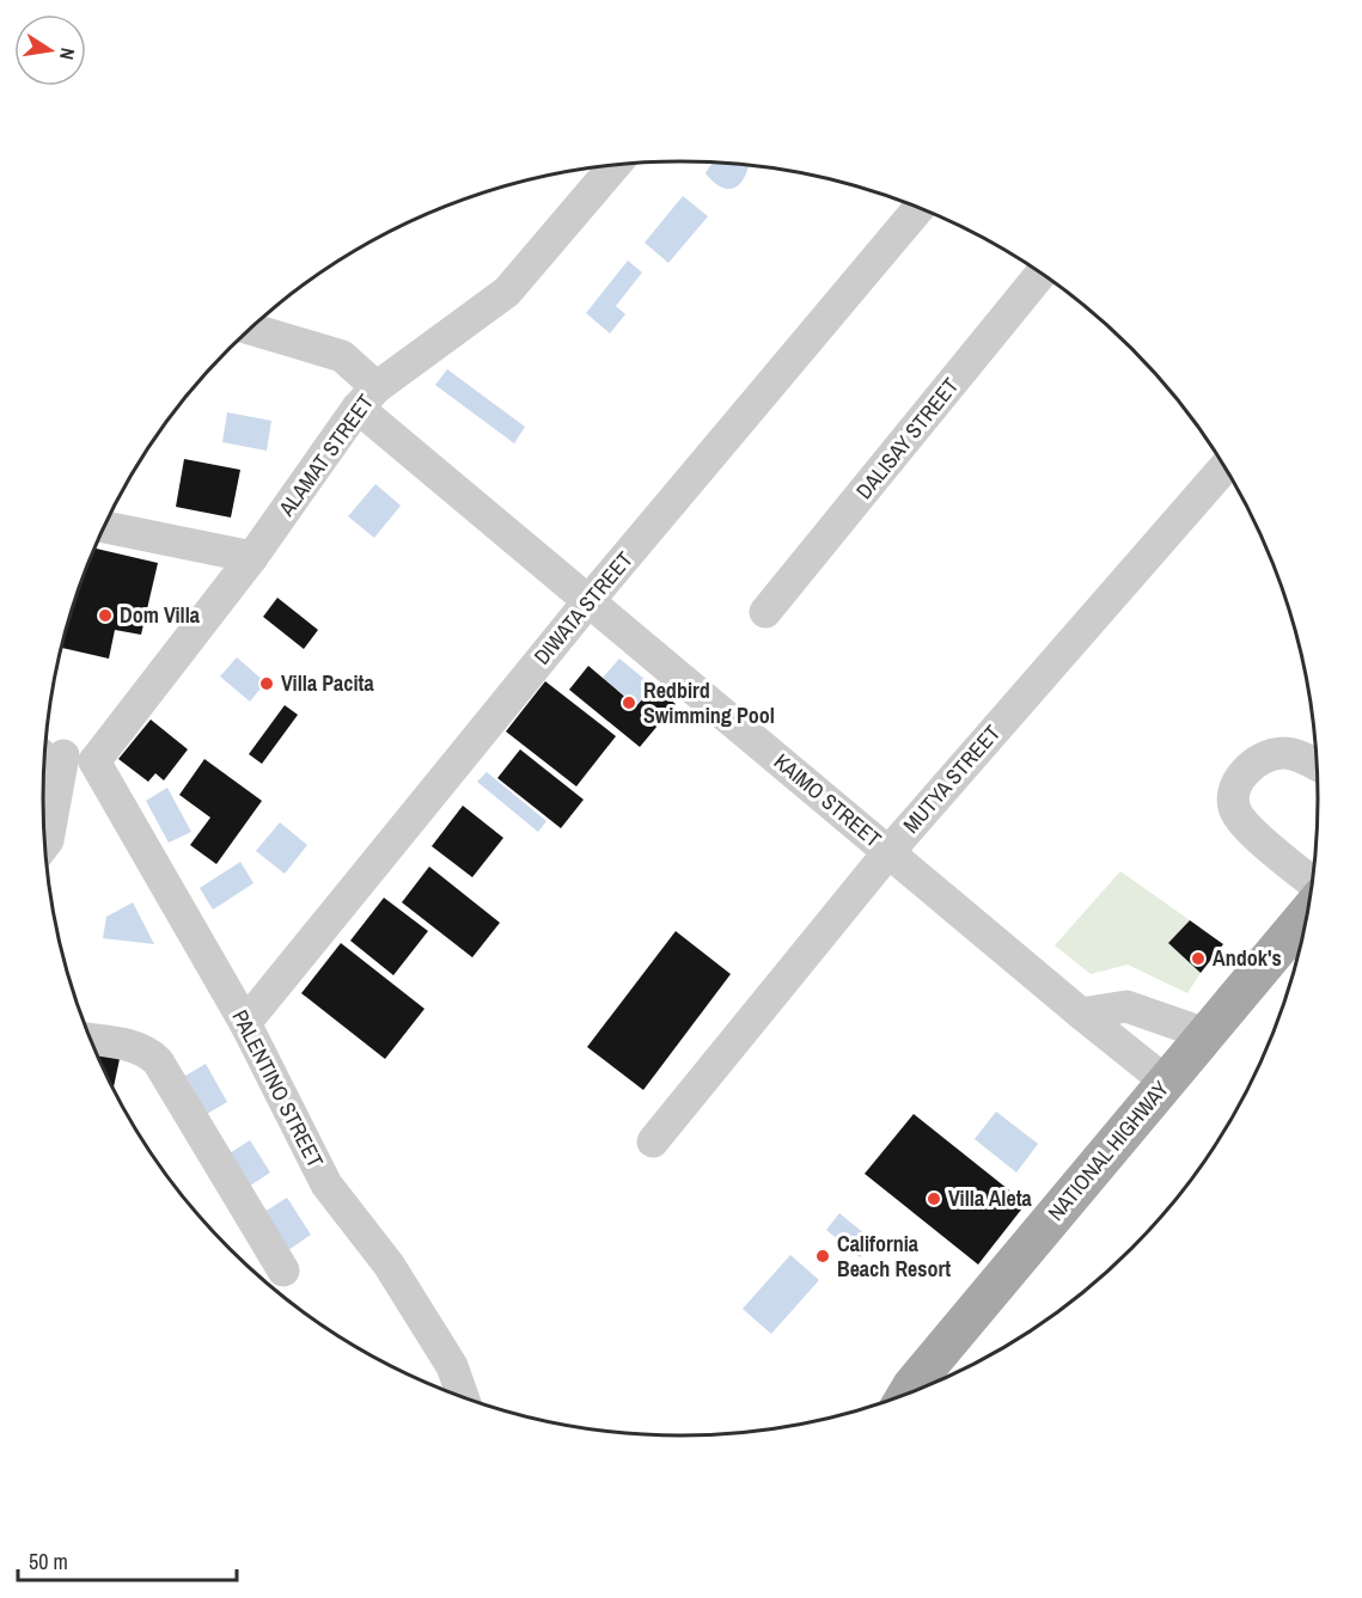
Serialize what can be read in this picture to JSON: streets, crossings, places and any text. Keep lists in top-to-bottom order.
{
  "streets": {
    "main road": ["NATIONAL HIGHWAY"],
    "street": [
      "DALISAY STREET",
      "ALAMAT STREET",
      "DIWATA STREET",
      "MUTYA STREET",
      "KAIMO STREET",
      "PALENTINO STREET"
    ]
  },
  "crossings": [
    ["ALAMAT STREET", "KAIMO STREET"],
    ["ALAMAT STREET", "PALENTINO STREET"],
    ["DIWATA STREET", "KAIMO STREET"],
    ["DIWATA STREET", "PALENTINO STREET"],
    ["MUTYA STREET", "KAIMO STREET"],
    ["KAIMO STREET", "NATIONAL HIGHWAY"]
  ],
  "places": [
    "Dom Villa",
    "Villa Pacita",
    "Redbird Swimming Pool",
    "Andok's",
    "Villa Aleta",
    "California Beach Resort"
  ],
  "scale_bar": "50 m",
  "north": "right"
}
